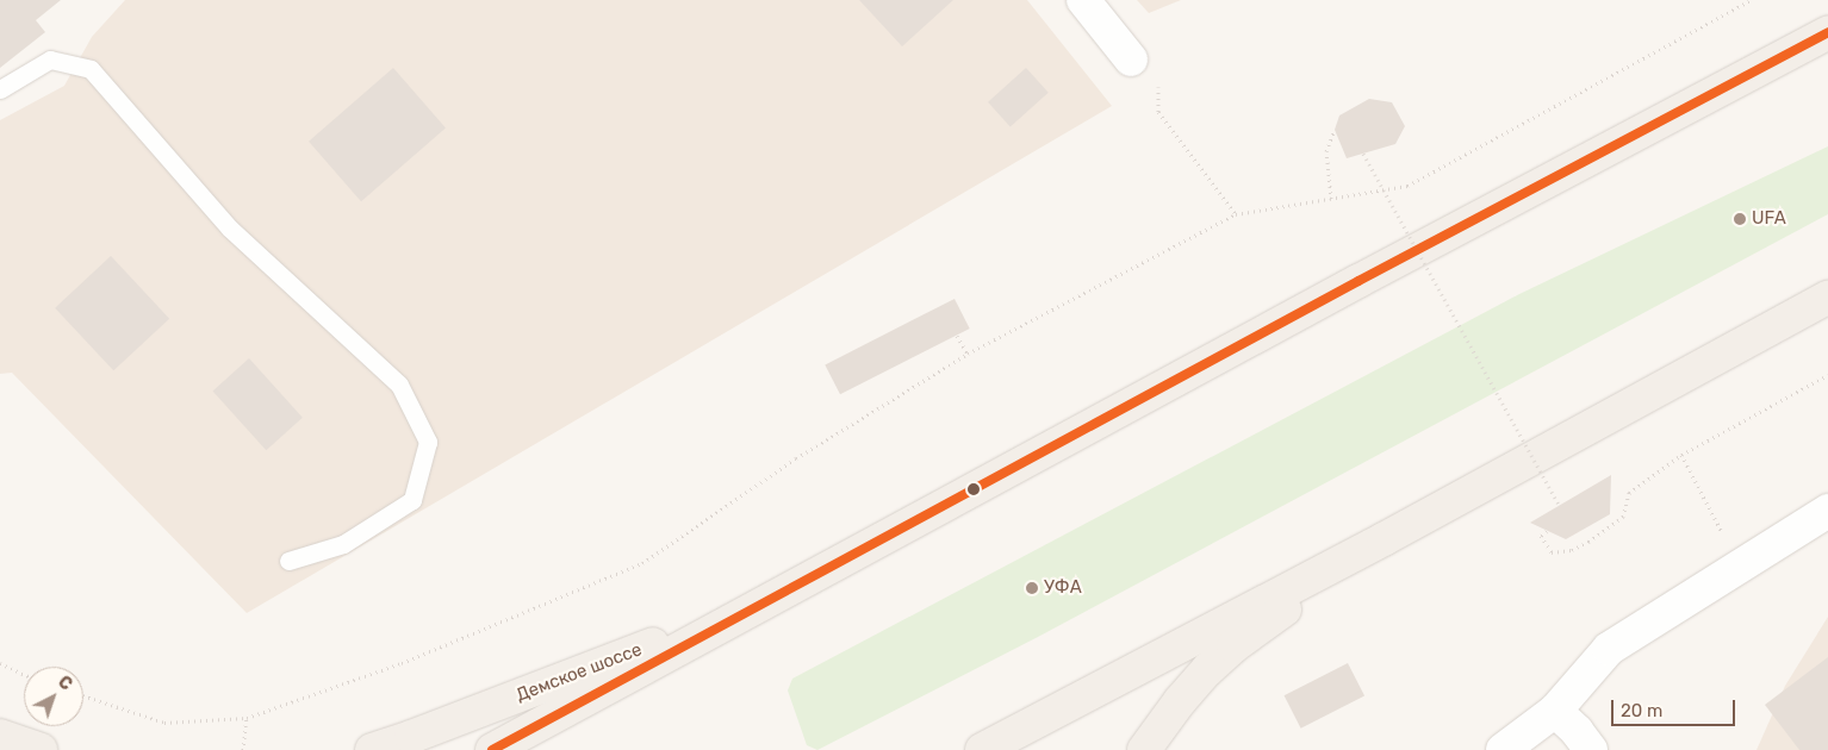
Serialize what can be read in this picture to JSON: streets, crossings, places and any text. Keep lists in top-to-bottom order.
{
  "streets": {
    "main road": ["Демское шоссе"]
  },
  "places": ["UFA", "УФА"],
  "scale_bar": "20 m",
  "north": "top right"
}
